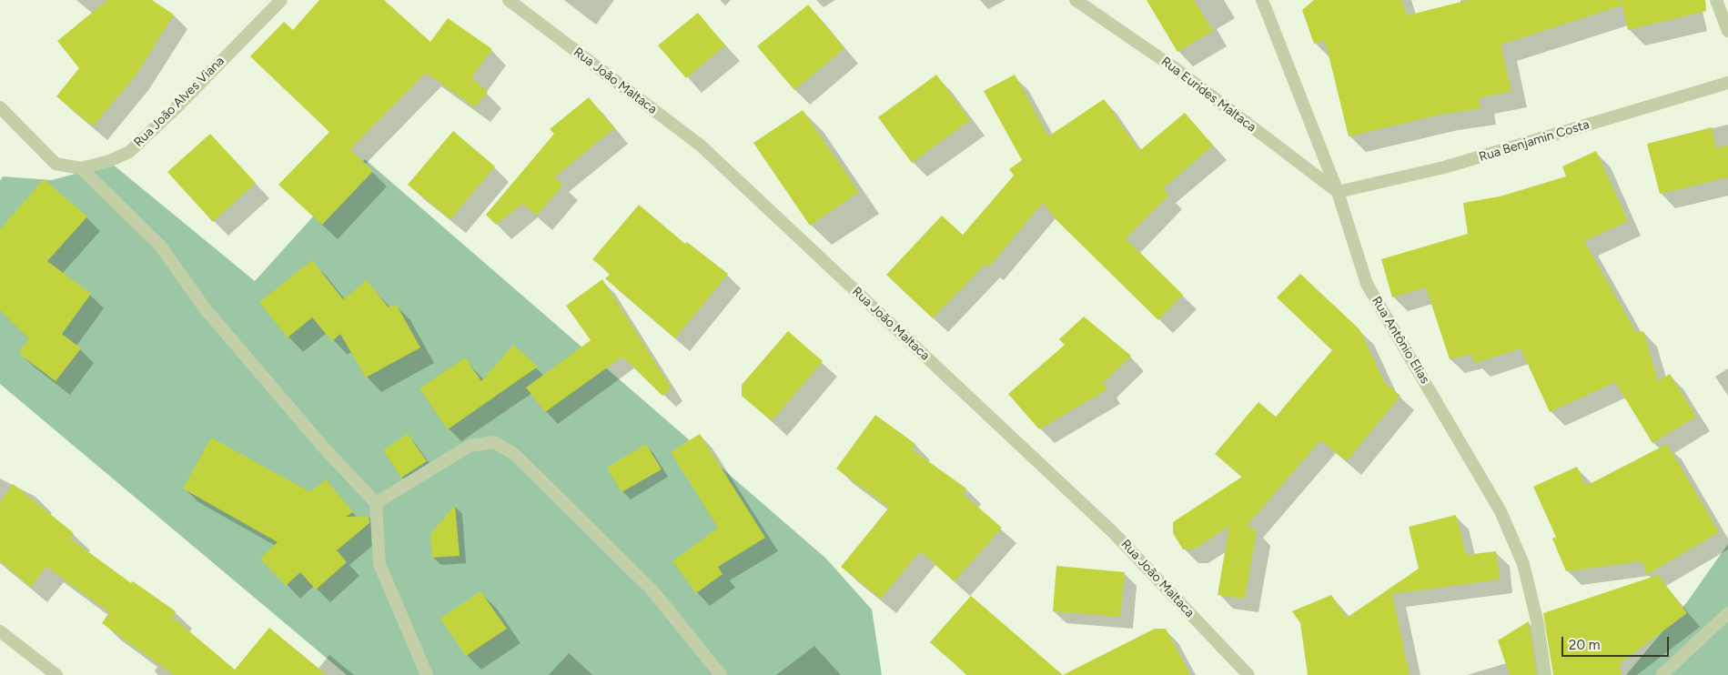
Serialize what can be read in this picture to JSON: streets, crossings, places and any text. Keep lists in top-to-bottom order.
{
  "streets": {
    "street": [
      "Rua João Maltaca",
      "Rua Eurides Maltaca",
      "Rua João Alves Viana",
      "Rua Benjamin Costa",
      "Rua Antônio Elias"
    ]
  },
  "crossings": [
    ["Rua Eurides Maltaca", "Rua Benjamin Costa"],
    ["Rua Eurides Maltaca", "Rua Antônio Elias"],
    ["Rua Benjamin Costa", "Rua Antônio Elias"]
  ],
  "scale_bar": "20 m"
}
